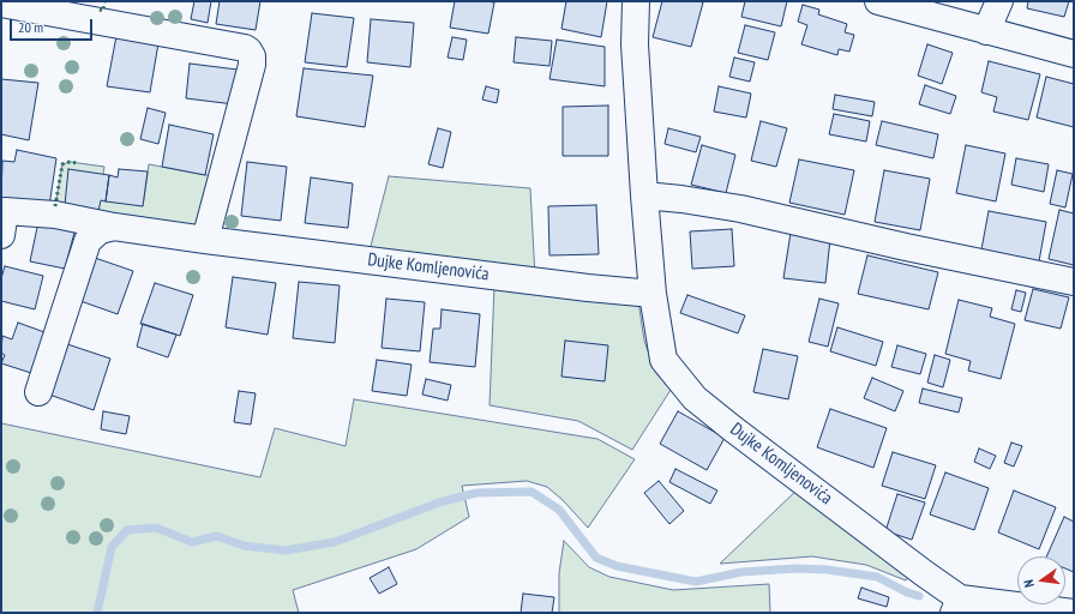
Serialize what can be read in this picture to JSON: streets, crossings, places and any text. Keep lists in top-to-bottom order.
{
  "streets": {
    "street": ["Dujke Komljenovića"]
  },
  "scale_bar": "20 m",
  "north": "left"
}
